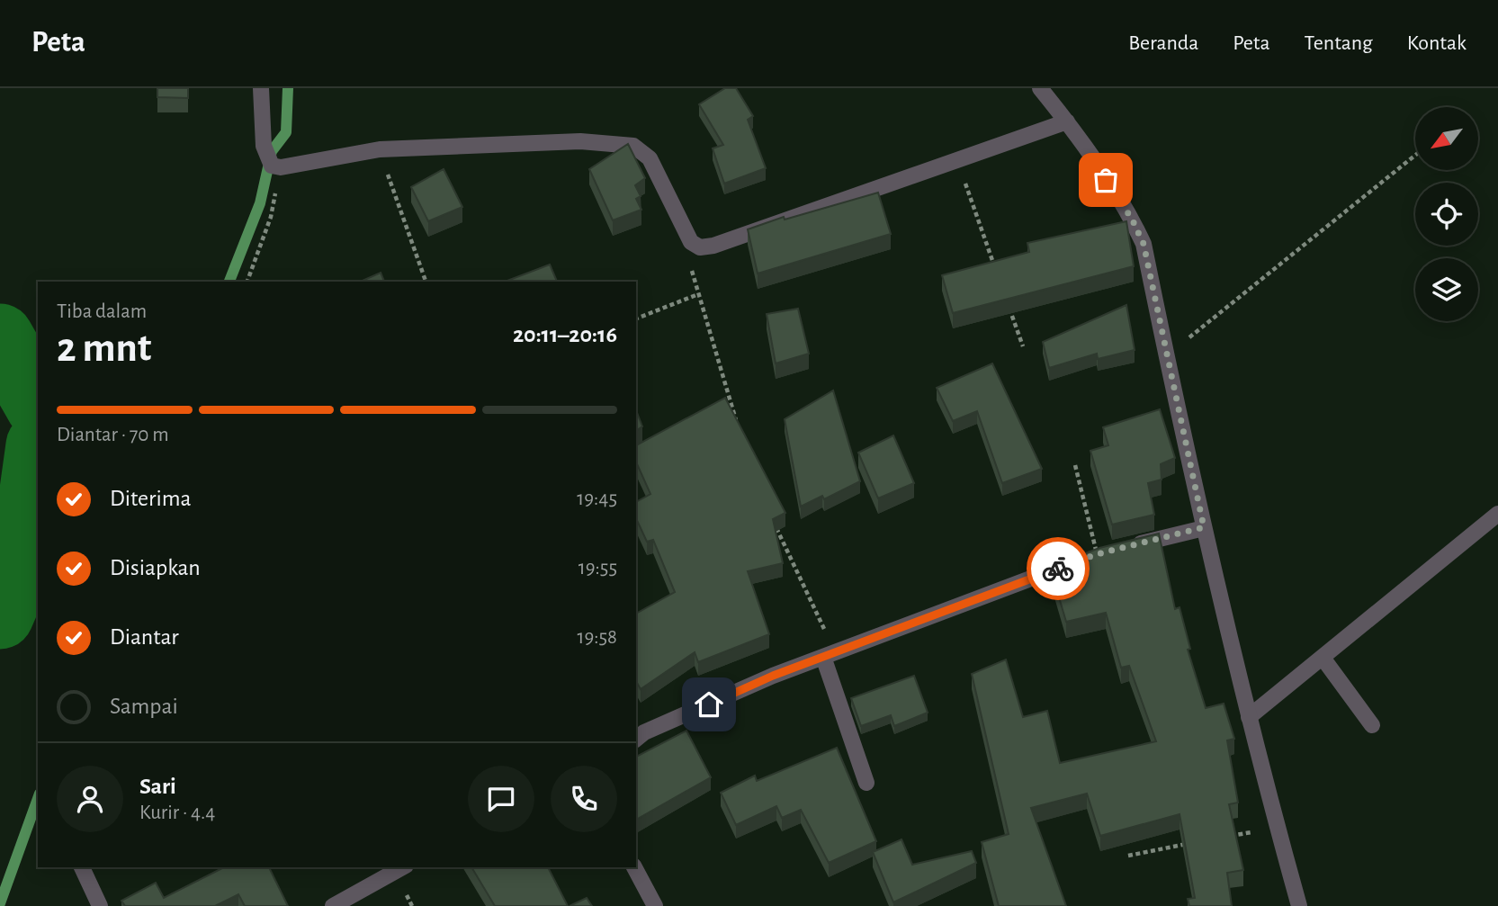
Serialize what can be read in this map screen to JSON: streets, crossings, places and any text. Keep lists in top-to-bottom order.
{
  "north": "bottom left",
  "page": {
    "header": "Peta",
    "nav": [
      "Beranda",
      "Peta",
      "Tentang",
      "Kontak"
    ],
    "heading": ["2 mnt", "Tiba dalam", "20:11–20:16"],
    "panel": ["Sari", "Kurir · 4.4"],
    "bar": "Diantar · 70 m",
    "list": [
      ["Diterima", "19:45"],
      ["Disiapkan", "19:55"],
      ["Diantar", "19:58"],
      "Sampai"
    ]
  }
}
